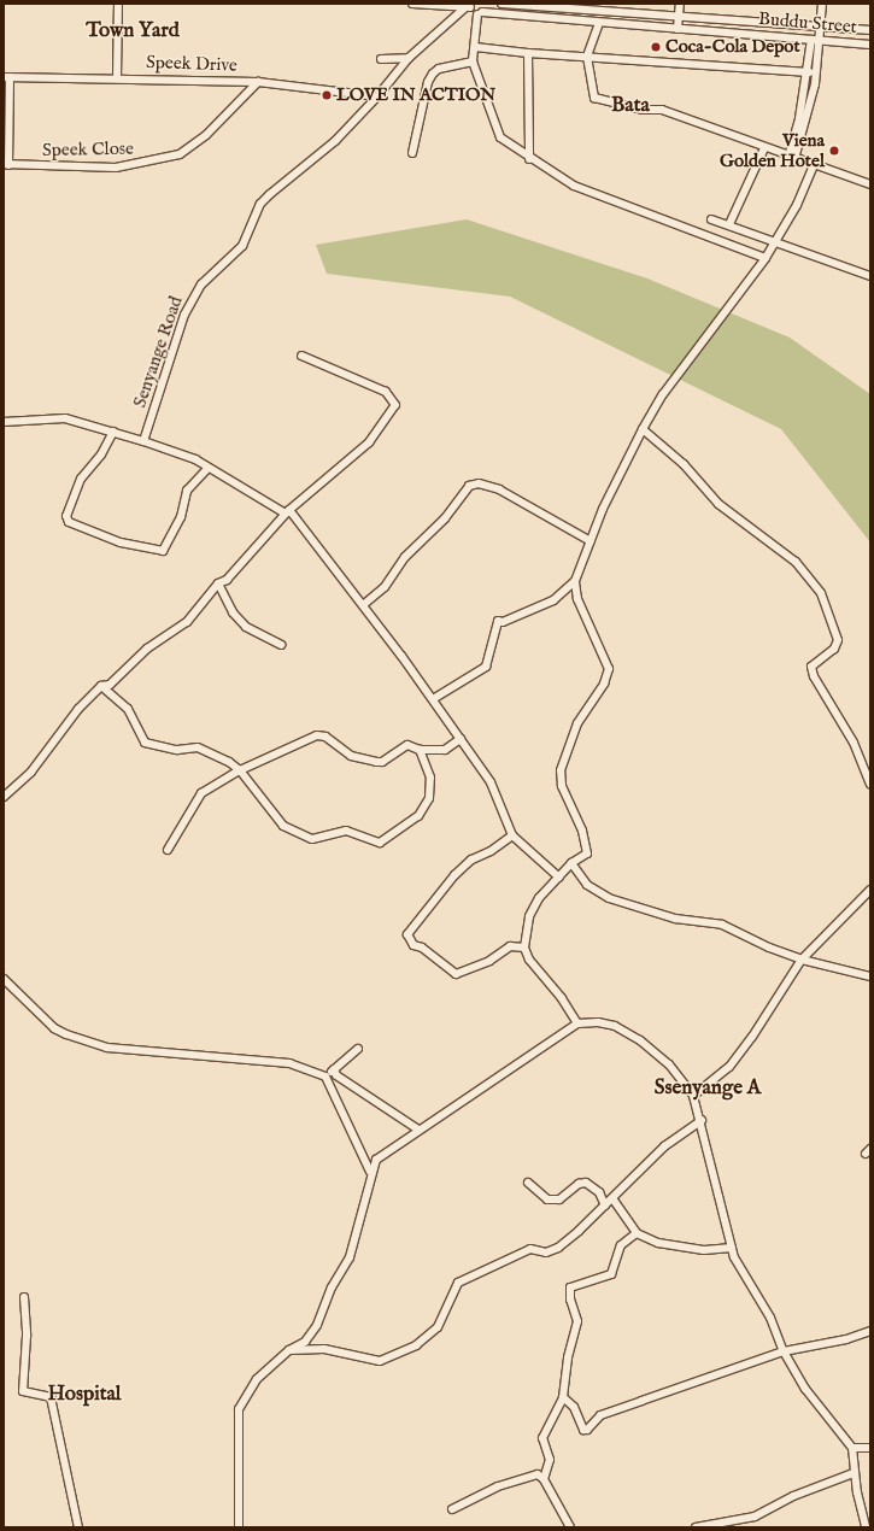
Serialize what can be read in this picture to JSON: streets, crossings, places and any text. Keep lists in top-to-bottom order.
{
  "streets": {
    "street": [
      "Buddu Street",
      "Speek Drive",
      "Speek Close",
      "Senyange Road"
    ]
  },
  "crossings": [
    ["Speek Drive", "Speek Close"],
    ["Speek Drive", "Senyange Road"]
  ],
  "districts": [
    "Town Yard",
    "Bata",
    "Ssenyange A",
    "Hospital"
  ],
  "places": ["Coca-Cola Depot", "LOVE IN ACTION", "Viena Golden Hotel"]
}
